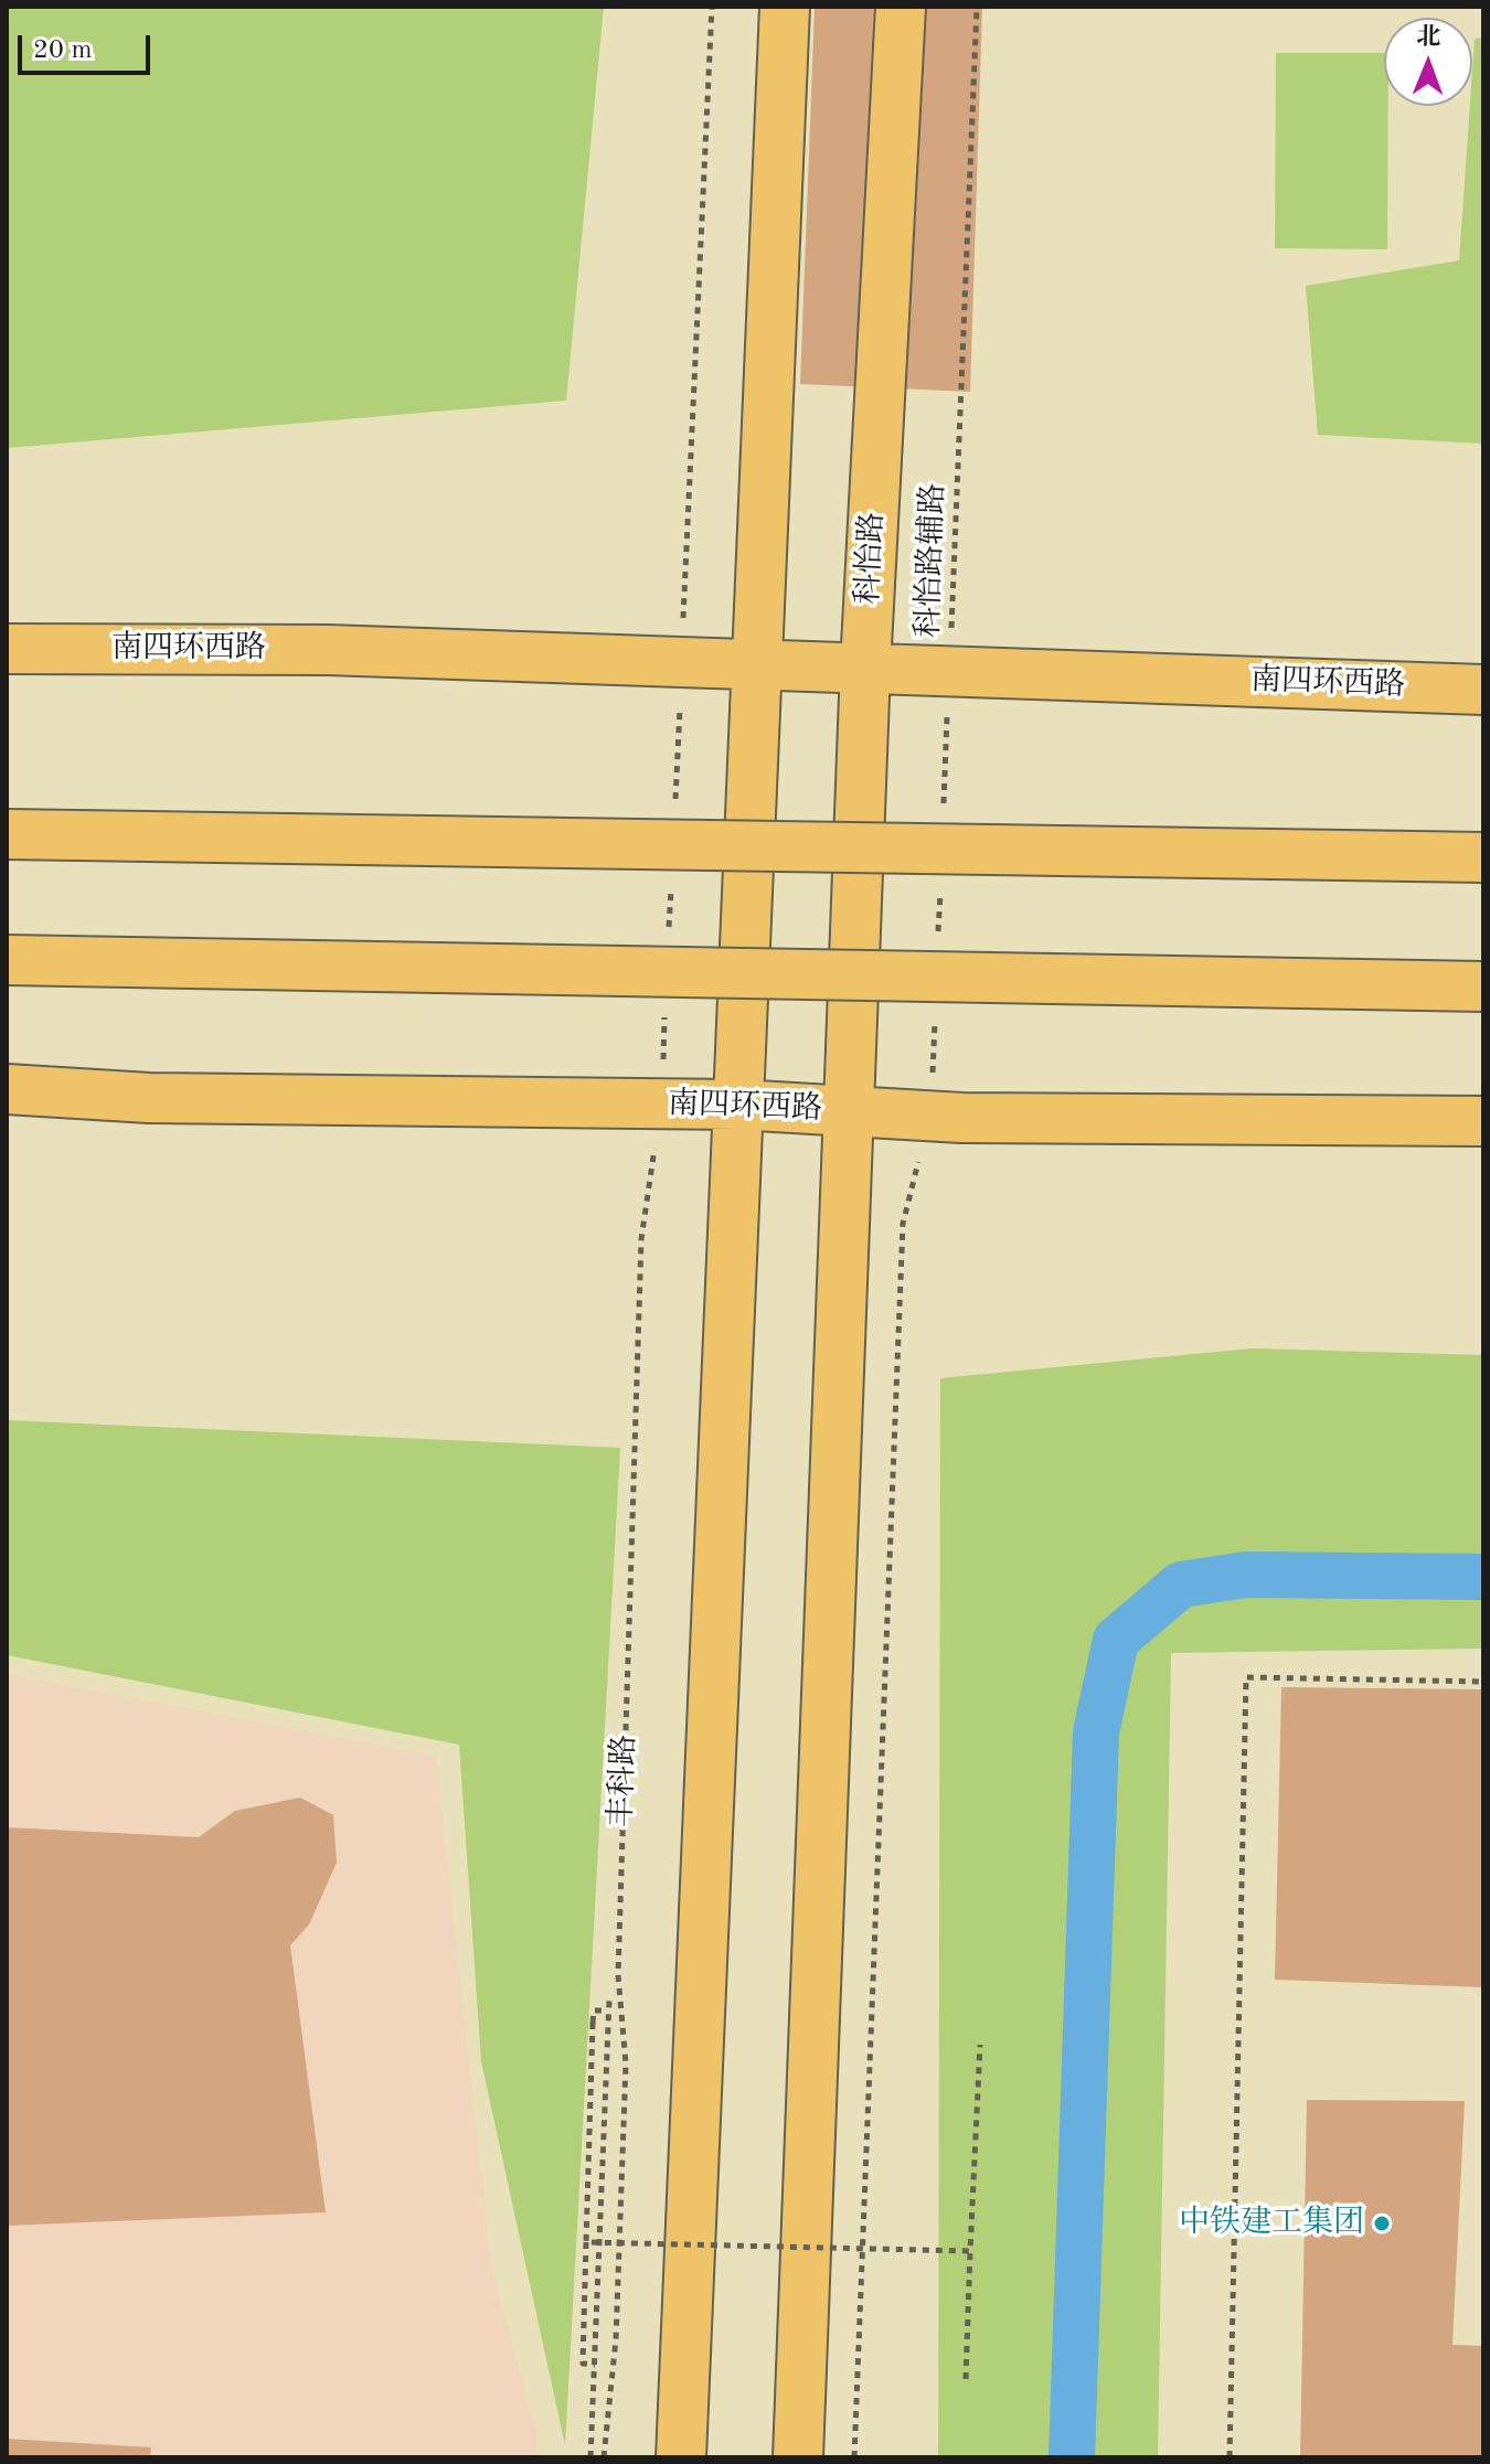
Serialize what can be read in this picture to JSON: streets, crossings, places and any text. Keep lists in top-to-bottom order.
{
  "streets": {
    "main road": ["科怡路", "南四环西路"],
    "path": ["科怡路辅路", "丰科路"]
  },
  "crossings": [
    ["科怡路", "南四环西路"],
    ["科怡路辅路", "南四环西路"],
    ["南四环西路", "丰科路"]
  ],
  "places": ["中铁建工集团"],
  "scale_bar": "20 m",
  "north": "top"
}
